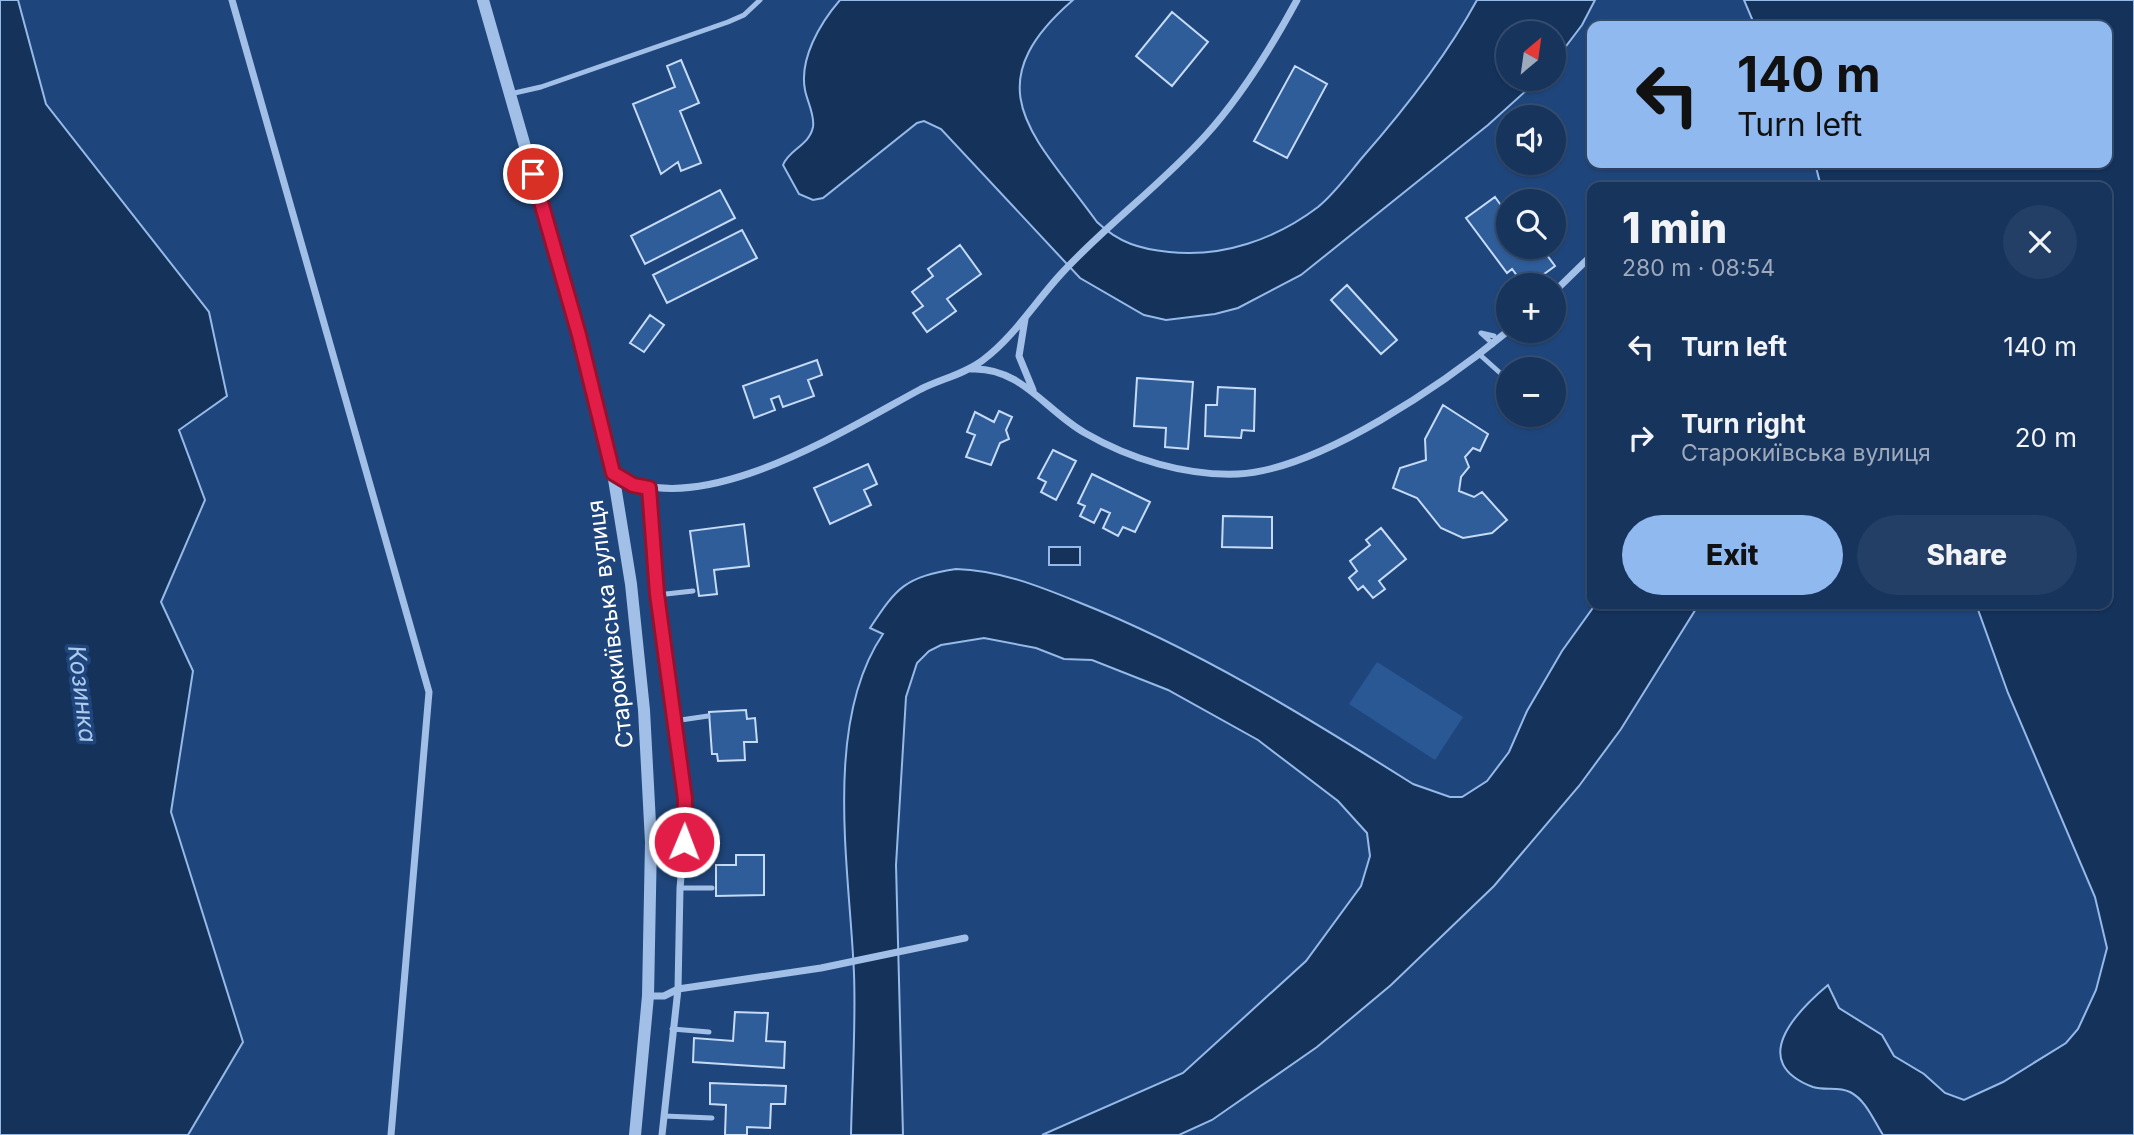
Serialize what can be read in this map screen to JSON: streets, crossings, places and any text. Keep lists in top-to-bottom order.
{
  "streets": {
    "street": ["Старокиївська вулиця"]
  },
  "water": ["Козинка"],
  "north": "top right",
  "page": {
    "map_buttons": ["+", "−"],
    "turn": ["140 m", "Turn left"],
    "heading": ["1 min", "280 m · 08:54"],
    "list": [
      {
        "name": "Turn left",
        "value": "140 m"
      },
      {
        "name": "Turn right",
        "note": "Старокиївська вулиця",
        "value": "20 m"
      }
    ],
    "buttons": ["Exit", "Share"]
  }
}
